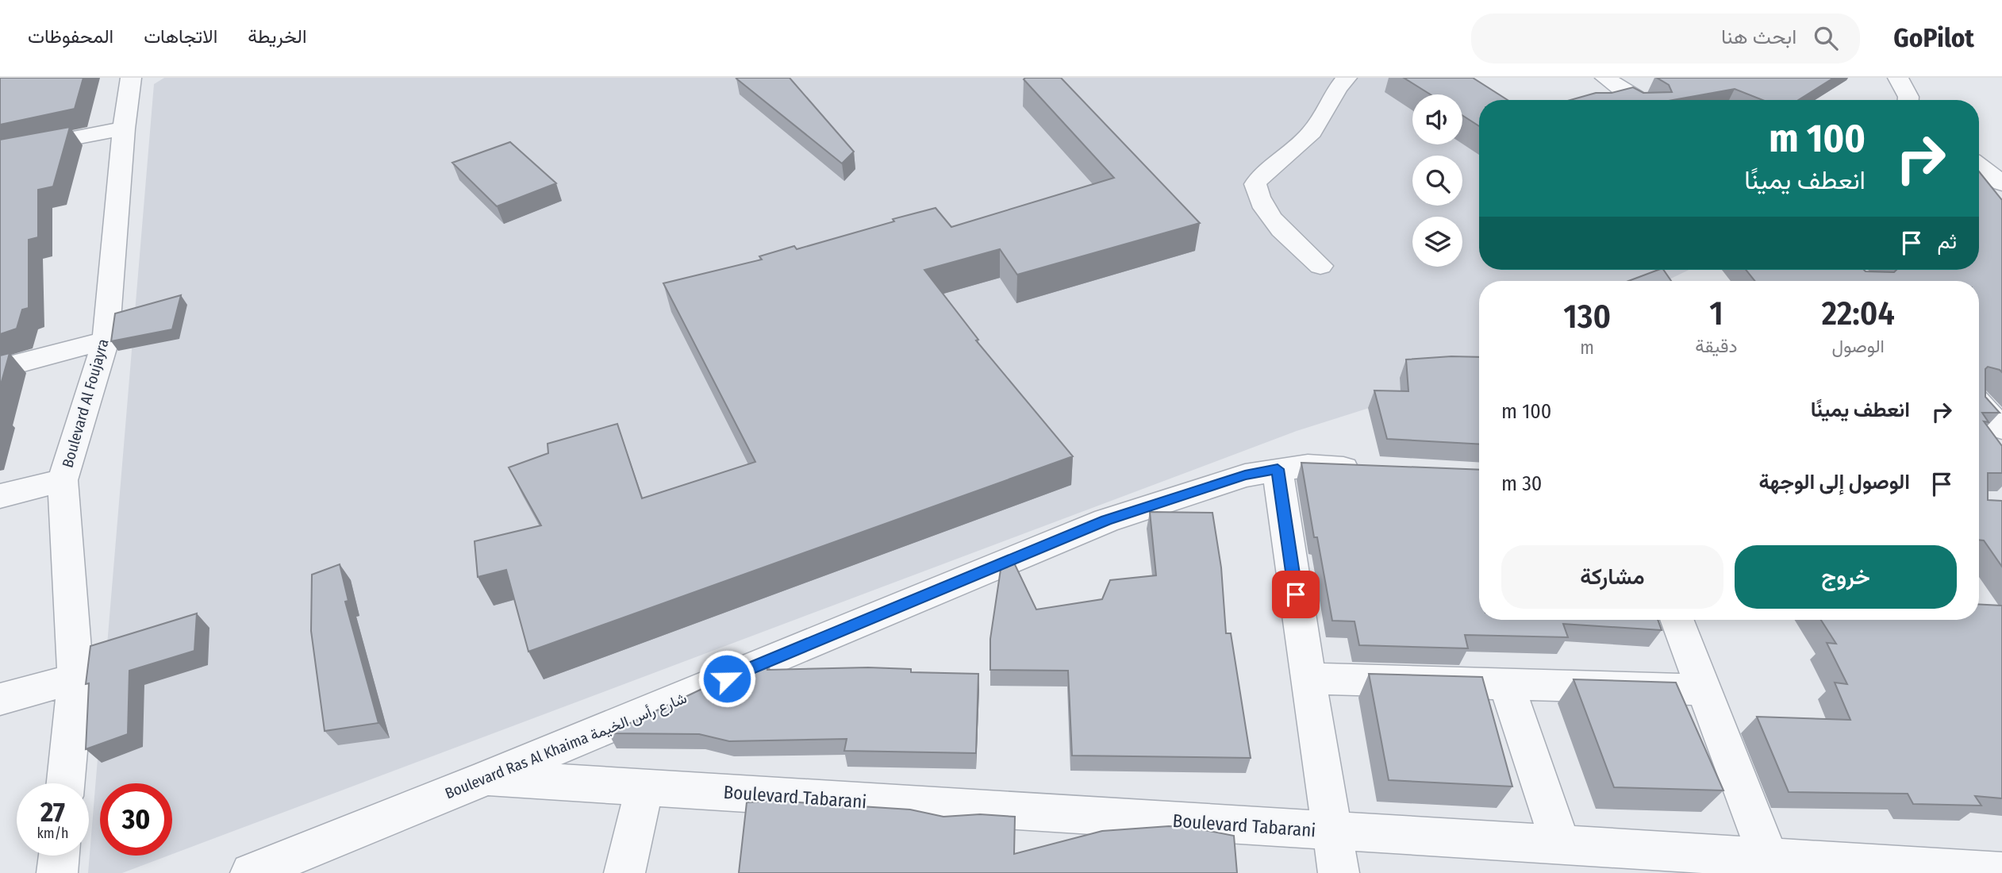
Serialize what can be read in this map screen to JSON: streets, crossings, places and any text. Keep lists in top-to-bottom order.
{
  "streets": {
    "street": ["Boulevard Al Foujayra", "Boulevard Ras Al Khaima شارع رأس الخيمة", "Boulevard Tabarani"]
  },
  "crossings": [
    ["Boulevard Ras Al Khaima شارع رأس الخيمة", "Boulevard Tabarani"]
  ],
  "page": {
    "header": "GoPilot",
    "search": "ابحث هنا",
    "nav": ["الخريطة", "الاتجاهات", "المحفوظات"],
    "turn": ["100 m", "انعطف يمينًا"],
    "then": "ثم",
    "eta": [
      "22:04",
      "الوصول",
      "1",
      "دقيقة",
      "130",
      "m"
    ],
    "list": [
      {
        "name": "انعطف يمينًا",
        "value": "100 m"
      },
      {
        "name": "الوصول إلى الوجهة",
        "value": "30 m"
      }
    ],
    "buttons": ["خروج", "مشاركة"],
    "speed": "27 km/h",
    "limit": "30"
  }
}
